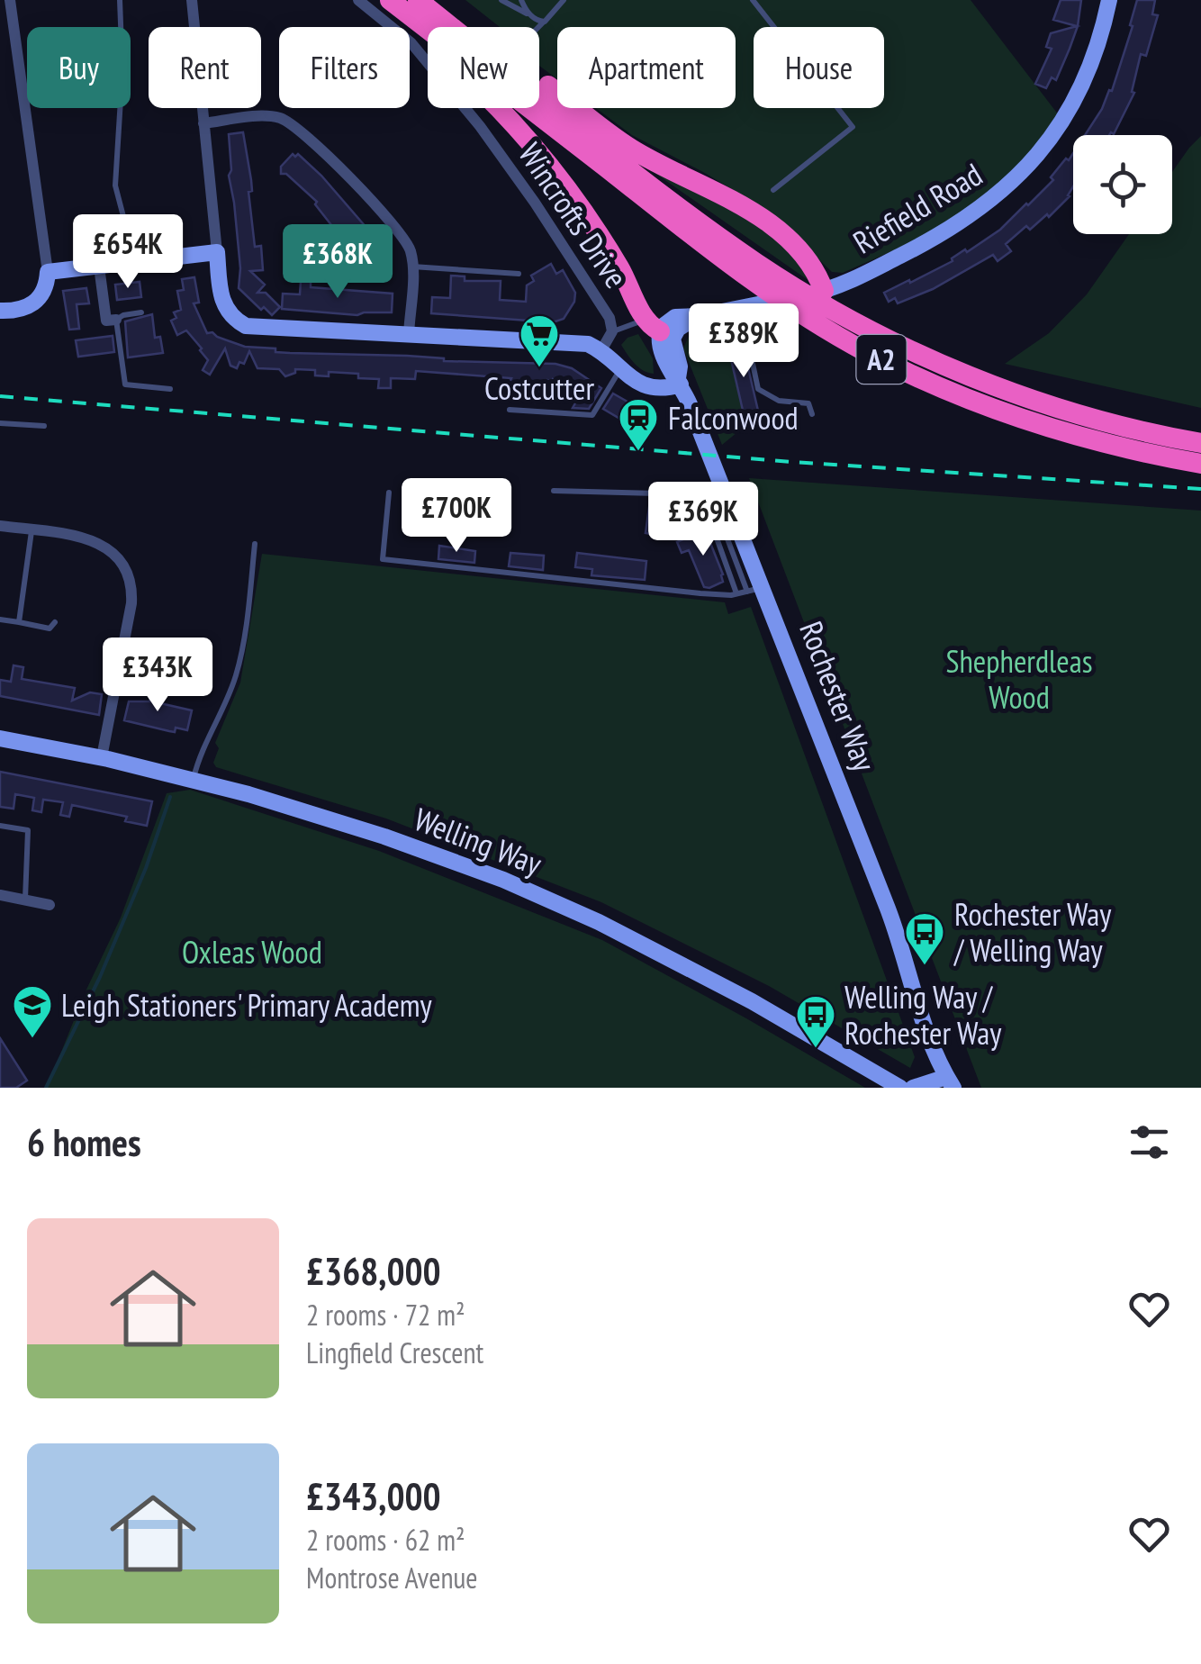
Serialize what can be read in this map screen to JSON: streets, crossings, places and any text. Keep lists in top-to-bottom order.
{
  "streets": {
    "highway": ["A2"],
    "street": [
      "Riefield Road",
      "Wincrofts Drive",
      "Rochester Way",
      "Welling Way"
    ]
  },
  "crossings": [
    ["Riefield Road", "Rochester Way"]
  ],
  "parks": ["Shepherdleas Wood", "Oxleas Wood"],
  "places": {
    "supermarket": ["Costcutter"],
    "station": ["Falconwood"],
    "bus stop": ["Rochester Way / Welling Way", "Welling Way / Rochester Way"],
    "school or university": ["Leigh Stationers' Primary Academy"]
  },
  "page": {
    "chip": [
      "Buy",
      "Rent",
      "Filters",
      "New",
      "Apartment",
      "House"
    ],
    "price": [
      "£654K",
      "£368K",
      "£389K",
      "£700K",
      "£369K",
      "£343K"
    ],
    "heading": "6 homes",
    "list": [
      {
        "name": "£368,000",
        "note": "2 rooms · 72 m² · Lingfield Crescent"
      },
      {
        "name": "£343,000",
        "note": "2 rooms · 62 m² · Montrose Avenue"
      }
    ]
  }
}
